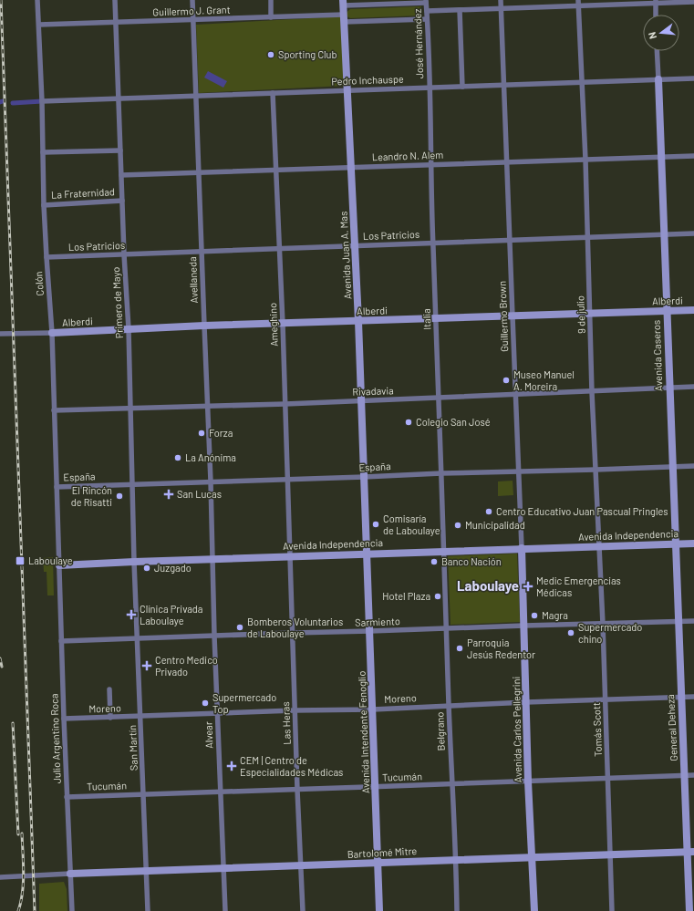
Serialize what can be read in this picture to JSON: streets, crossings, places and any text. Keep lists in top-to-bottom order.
{
  "streets": {
    "main road": [
      "Avenida Juan A. Mas",
      "Alberdi",
      "Avenida Caseros",
      "Avenida Independencia",
      "General Deheza",
      "Avenida Carlos Pellegrini",
      "Avenida Intendente Fenoglio",
      "Bartolomé Mitre"
    ],
    "street": [
      "Guillermo J. Grant",
      "José Hernández",
      "Pedro Inchauspe",
      "Leandro N. Alem",
      "La Fraternidad",
      "Los Patricios",
      "Avellaneda",
      "Colón",
      "Primero de Mayo",
      "9 de julio",
      "Guillermo Brown",
      "Italia",
      "Ameghino",
      "Rivadavia",
      "España",
      "Sarmiento",
      "Moreno",
      "Las Heras",
      "Tomás Scott",
      "Belgrano",
      "Alvear",
      "Julio Argentino Roca",
      "San Martín",
      "Tucumán"
    ]
  },
  "crossings": [
    ["Guillermo J. Grant", "José Hernández"],
    ["Guillermo J. Grant", "Avenida Juan A. Mas"],
    ["Guillermo J. Grant", "Avellaneda"],
    ["Guillermo J. Grant", "Colón"],
    ["Guillermo J. Grant", "Primero de Mayo"],
    ["José Hernández", "Pedro Inchauspe"],
    ["José Hernández", "Italia"],
    ["Pedro Inchauspe", "Avenida Juan A. Mas"],
    ["Pedro Inchauspe", "Avellaneda"],
    ["Pedro Inchauspe", "Colón"],
    ["Pedro Inchauspe", "Primero de Mayo"],
    ["Pedro Inchauspe", "9 de julio"],
    ["Pedro Inchauspe", "Guillermo Brown"],
    ["Pedro Inchauspe", "Italia"],
    ["Pedro Inchauspe", "Ameghino"],
    ["Pedro Inchauspe", "Avenida Caseros"],
    ["Leandro N. Alem", "Avenida Juan A. Mas"],
    ["Leandro N. Alem", "Avellaneda"],
    ["Leandro N. Alem", "Primero de Mayo"],
    ["Leandro N. Alem", "9 de julio"],
    ["Leandro N. Alem", "Guillermo Brown"],
    ["Leandro N. Alem", "Italia"],
    ["Leandro N. Alem", "Ameghino"],
    ["Leandro N. Alem", "Avenida Caseros"],
    ["La Fraternidad", "Colón"],
    ["La Fraternidad", "Primero de Mayo"],
    ["Los Patricios", "Avenida Juan A. Mas"],
    ["Los Patricios", "Avellaneda"],
    ["Los Patricios", "Colón"],
    ["Los Patricios", "Primero de Mayo"],
    ["Los Patricios", "9 de julio"],
    ["Los Patricios", "Guillermo Brown"],
    ["Los Patricios", "Italia"],
    ["Los Patricios", "Ameghino"],
    ["Los Patricios", "Avenida Caseros"],
    ["Avenida Juan A. Mas", "Alberdi"],
    ["Avenida Juan A. Mas", "Rivadavia"],
    ["Avenida Juan A. Mas", "España"],
    ["Avenida Juan A. Mas", "Avenida Independencia"],
    ["Avenida Juan A. Mas", "Avenida Intendente Fenoglio"],
    ["Avellaneda", "Alberdi"],
    ["Avellaneda", "Rivadavia"],
    ["Avellaneda", "España"],
    ["Avellaneda", "Avenida Independencia"],
    ["Avellaneda", "Alvear"],
    ["Colón", "Alberdi"],
    ["Colón", "Rivadavia"],
    ["Colón", "España"],
    ["Colón", "Avenida Independencia"],
    ["Colón", "Julio Argentino Roca"],
    ["Alberdi", "Primero de Mayo"],
    ["Alberdi", "9 de julio"],
    ["Alberdi", "Guillermo Brown"],
    ["Alberdi", "Italia"],
    ["Alberdi", "Ameghino"],
    ["Alberdi", "Avenida Caseros"],
    ["Primero de Mayo", "Rivadavia"],
    ["Primero de Mayo", "España"],
    ["Primero de Mayo", "Avenida Independencia"],
    ["Primero de Mayo", "San Martín"],
    ["9 de julio", "Rivadavia"],
    ["9 de julio", "España"],
    ["9 de julio", "Avenida Independencia"],
    ["9 de julio", "Tomás Scott"],
    ["Guillermo Brown", "Rivadavia"],
    ["Guillermo Brown", "España"],
    ["Guillermo Brown", "Avenida Independencia"],
    ["Guillermo Brown", "Avenida Carlos Pellegrini"],
    ["Italia", "Rivadavia"],
    ["Italia", "España"],
    ["Italia", "Avenida Independencia"],
    ["Italia", "Belgrano"],
    ["Ameghino", "Rivadavia"],
    ["Ameghino", "España"],
    ["Ameghino", "Avenida Independencia"],
    ["Ameghino", "Las Heras"],
    ["Avenida Caseros", "Rivadavia"],
    ["Avenida Caseros", "España"],
    ["Avenida Caseros", "Avenida Independencia"],
    ["Avenida Caseros", "General Deheza"],
    ["Avenida Independencia", "Las Heras"],
    ["Avenida Independencia", "General Deheza"],
    ["Avenida Independencia", "Avenida Carlos Pellegrini"],
    ["Avenida Independencia", "Tomás Scott"],
    ["Avenida Independencia", "Belgrano"],
    ["Avenida Independencia", "Avenida Intendente Fenoglio"],
    ["Avenida Independencia", "Alvear"],
    ["Avenida Independencia", "Julio Argentino Roca"],
    ["Avenida Independencia", "San Martín"],
    ["Sarmiento", "Las Heras"],
    ["Sarmiento", "General Deheza"],
    ["Sarmiento", "Avenida Carlos Pellegrini"],
    ["Sarmiento", "Tomás Scott"],
    ["Sarmiento", "Belgrano"],
    ["Sarmiento", "Avenida Intendente Fenoglio"],
    ["Sarmiento", "Alvear"],
    ["Sarmiento", "Julio Argentino Roca"],
    ["Sarmiento", "San Martín"],
    ["Moreno", "Las Heras"],
    ["Moreno", "General Deheza"],
    ["Moreno", "Avenida Carlos Pellegrini"],
    ["Moreno", "Tomás Scott"],
    ["Moreno", "Belgrano"],
    ["Moreno", "Avenida Intendente Fenoglio"],
    ["Moreno", "Alvear"],
    ["Moreno", "Julio Argentino Roca"],
    ["Moreno", "San Martín"],
    ["Las Heras", "Tucumán"],
    ["Las Heras", "Bartolomé Mitre"],
    ["General Deheza", "Tucumán"],
    ["General Deheza", "Bartolomé Mitre"],
    ["Avenida Carlos Pellegrini", "Tucumán"],
    ["Avenida Carlos Pellegrini", "Bartolomé Mitre"],
    ["Tomás Scott", "Tucumán"],
    ["Tomás Scott", "Bartolomé Mitre"],
    ["Belgrano", "Tucumán"],
    ["Belgrano", "Bartolomé Mitre"],
    ["Avenida Intendente Fenoglio", "Tucumán"],
    ["Avenida Intendente Fenoglio", "Bartolomé Mitre"],
    ["Alvear", "Tucumán"],
    ["Alvear", "Bartolomé Mitre"],
    ["Julio Argentino Roca", "Tucumán"],
    ["Julio Argentino Roca", "Bartolomé Mitre"],
    ["San Martín", "Tucumán"],
    ["San Martín", "Bartolomé Mitre"]
  ],
  "districts": ["Laboulaye"],
  "places": {
    "other": [
      "Sporting Club",
      "Museo Manuel A. Moreira",
      "Colegio San José",
      "Forza",
      "La Anónima",
      "El Rincón de Risatti",
      "Centro Educativo Juan Pascual Pringles",
      "Comisaría de Laboulaye",
      "Municipalidad",
      "Banco Nación",
      "Juzgado",
      "Hotel Plaza",
      "Magra",
      "Bomberos Voluntarios de Laboulaye",
      "Supermercado chino",
      "Parroquia Jesús Redentor",
      "Supermercado Top"
    ],
    "health": [
      "San Lucas",
      "Medic Emergencias Médicas",
      "Clínica Privada Laboulaye",
      "Centro Medico Privado",
      "CEM | Centro de Especialidades Médicas"
    ],
    "transit": ["Laboulaye"]
  },
  "north": "left"
}
